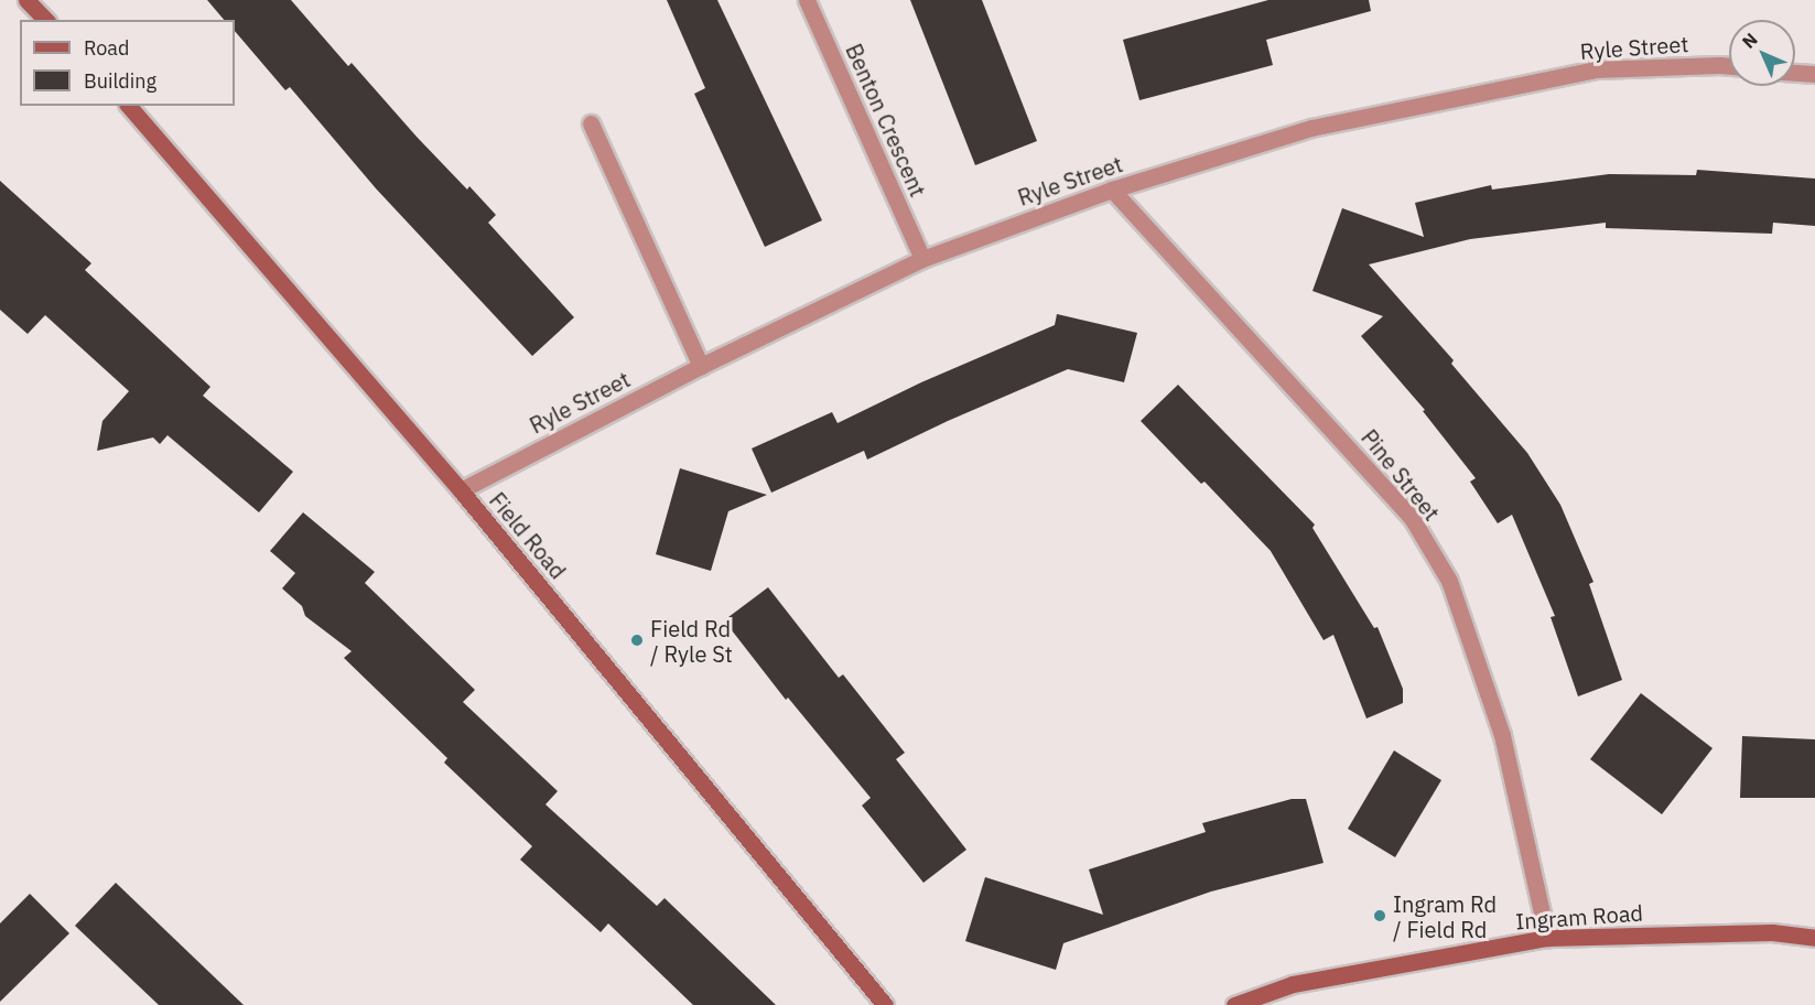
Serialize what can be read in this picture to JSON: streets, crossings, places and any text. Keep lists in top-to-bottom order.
{
  "streets": {
    "street": [
      "Ryle Street",
      "Benton Crescent",
      "Pine Street",
      "Field Road",
      "Ingram Road"
    ]
  },
  "crossings": [
    ["Ryle Street", "Benton Crescent"],
    ["Ryle Street", "Pine Street"],
    ["Ryle Street", "Field Road"],
    ["Pine Street", "Ingram Road"]
  ],
  "places": ["Field Rd / Ryle St", "Ingram Rd / Field Rd"],
  "legend": ["Road", "Building"],
  "north": "top left"
}
